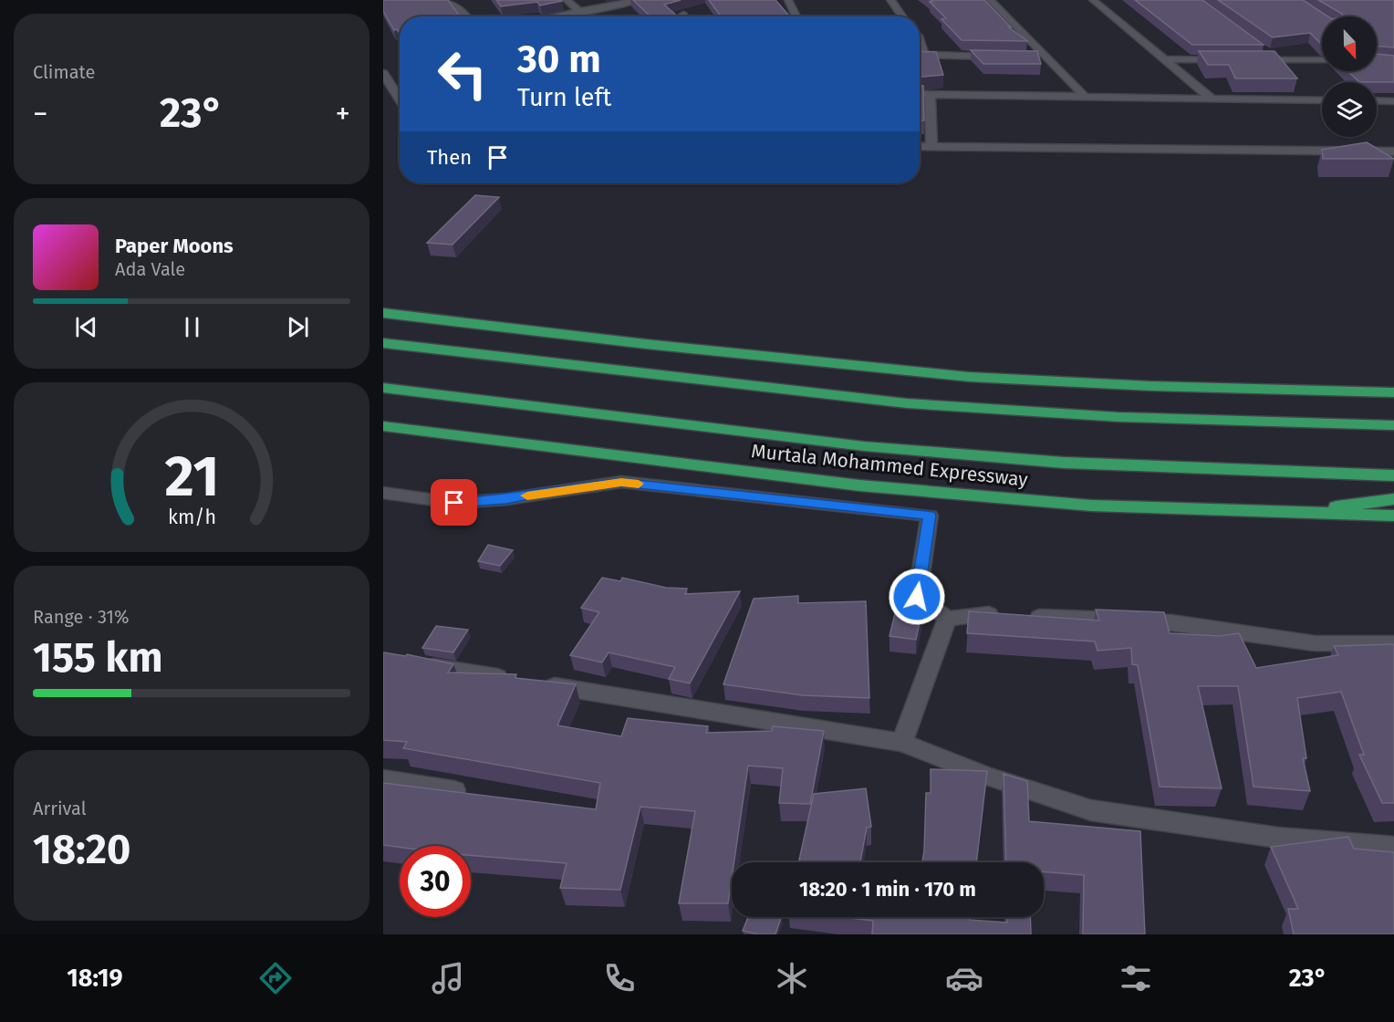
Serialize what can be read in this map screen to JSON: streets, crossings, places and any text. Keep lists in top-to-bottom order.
{
  "streets": {
    "highway": ["Murtala Mohammed Expressway"]
  },
  "north": "bottom",
  "page": {
    "tile": [
      "Climate",
      ["Range · 31%", "155 km"],
      ["Arrival", "18:20"]
    ],
    "turn": ["30 m", "Turn left"],
    "heat": ["−", "23°", "+"],
    "then": "Then",
    "song": ["Paper Moons", "Ada Vale"],
    "limit": "30",
    "trip": "18:20 · 1 min · 170 m",
    "tabs": ["18:19", "23°"],
    "gauge": ["21", "km/h"]
  }
}
